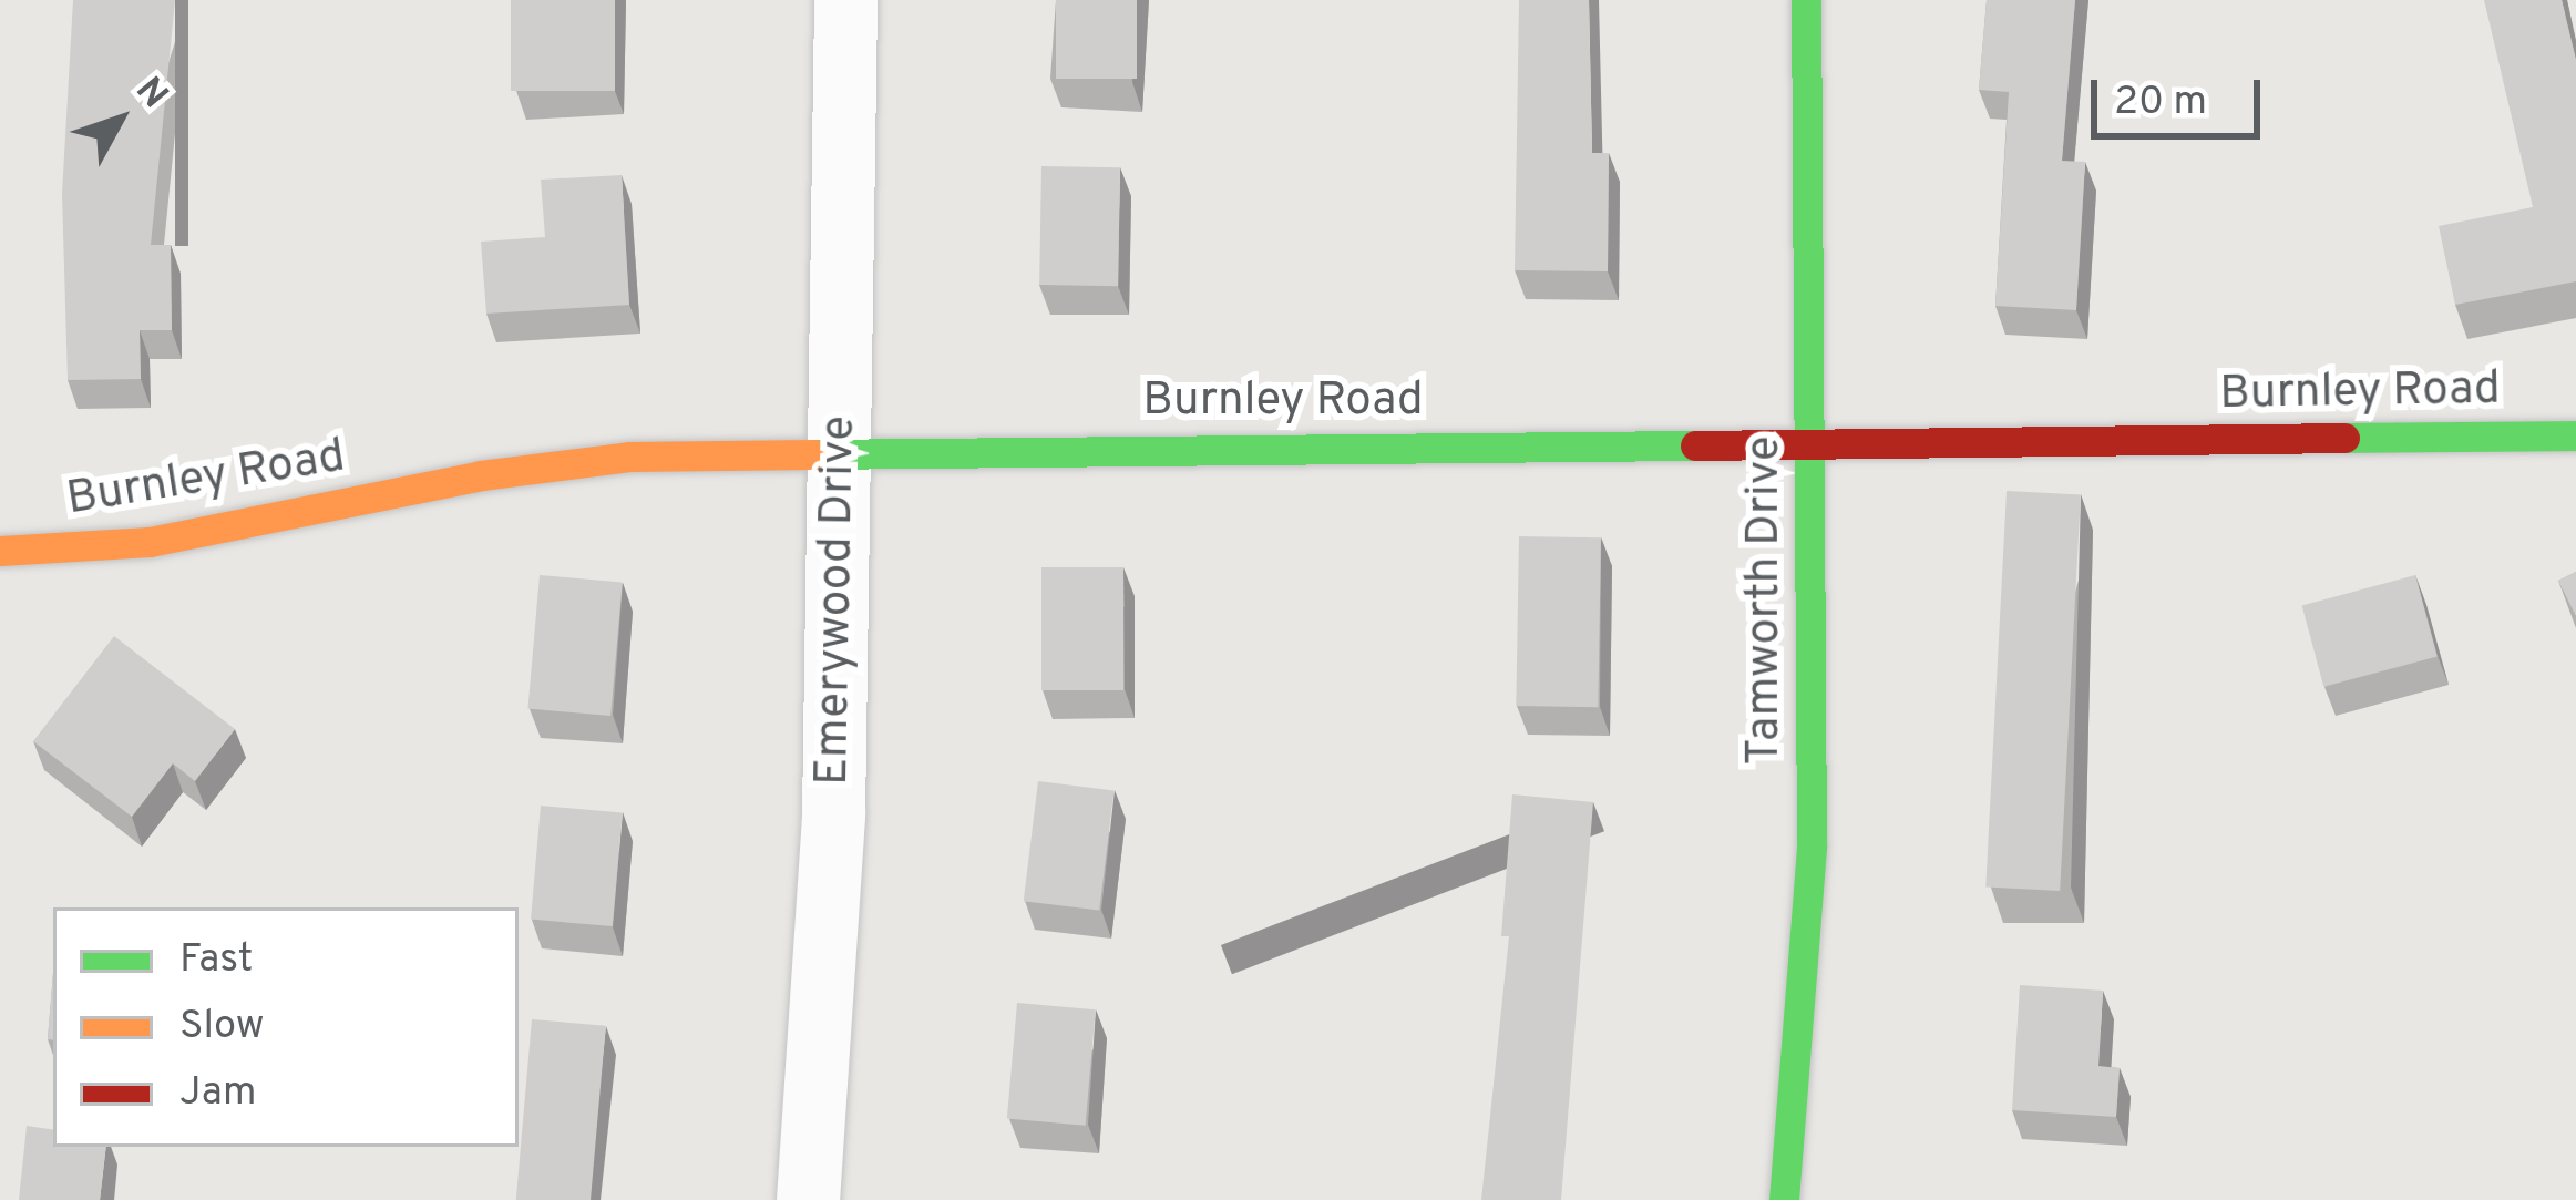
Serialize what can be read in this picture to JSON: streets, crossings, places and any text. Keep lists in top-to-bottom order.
{
  "streets": {
    "street": ["Burnley Road", "Emerywood Drive", "Tamworth Drive"]
  },
  "crossings": [
    ["Burnley Road", "Emerywood Drive"],
    ["Burnley Road", "Tamworth Drive"]
  ],
  "legend": ["Fast", "Slow", "Jam"],
  "scale_bar": "20 m",
  "north": "top right"
}
